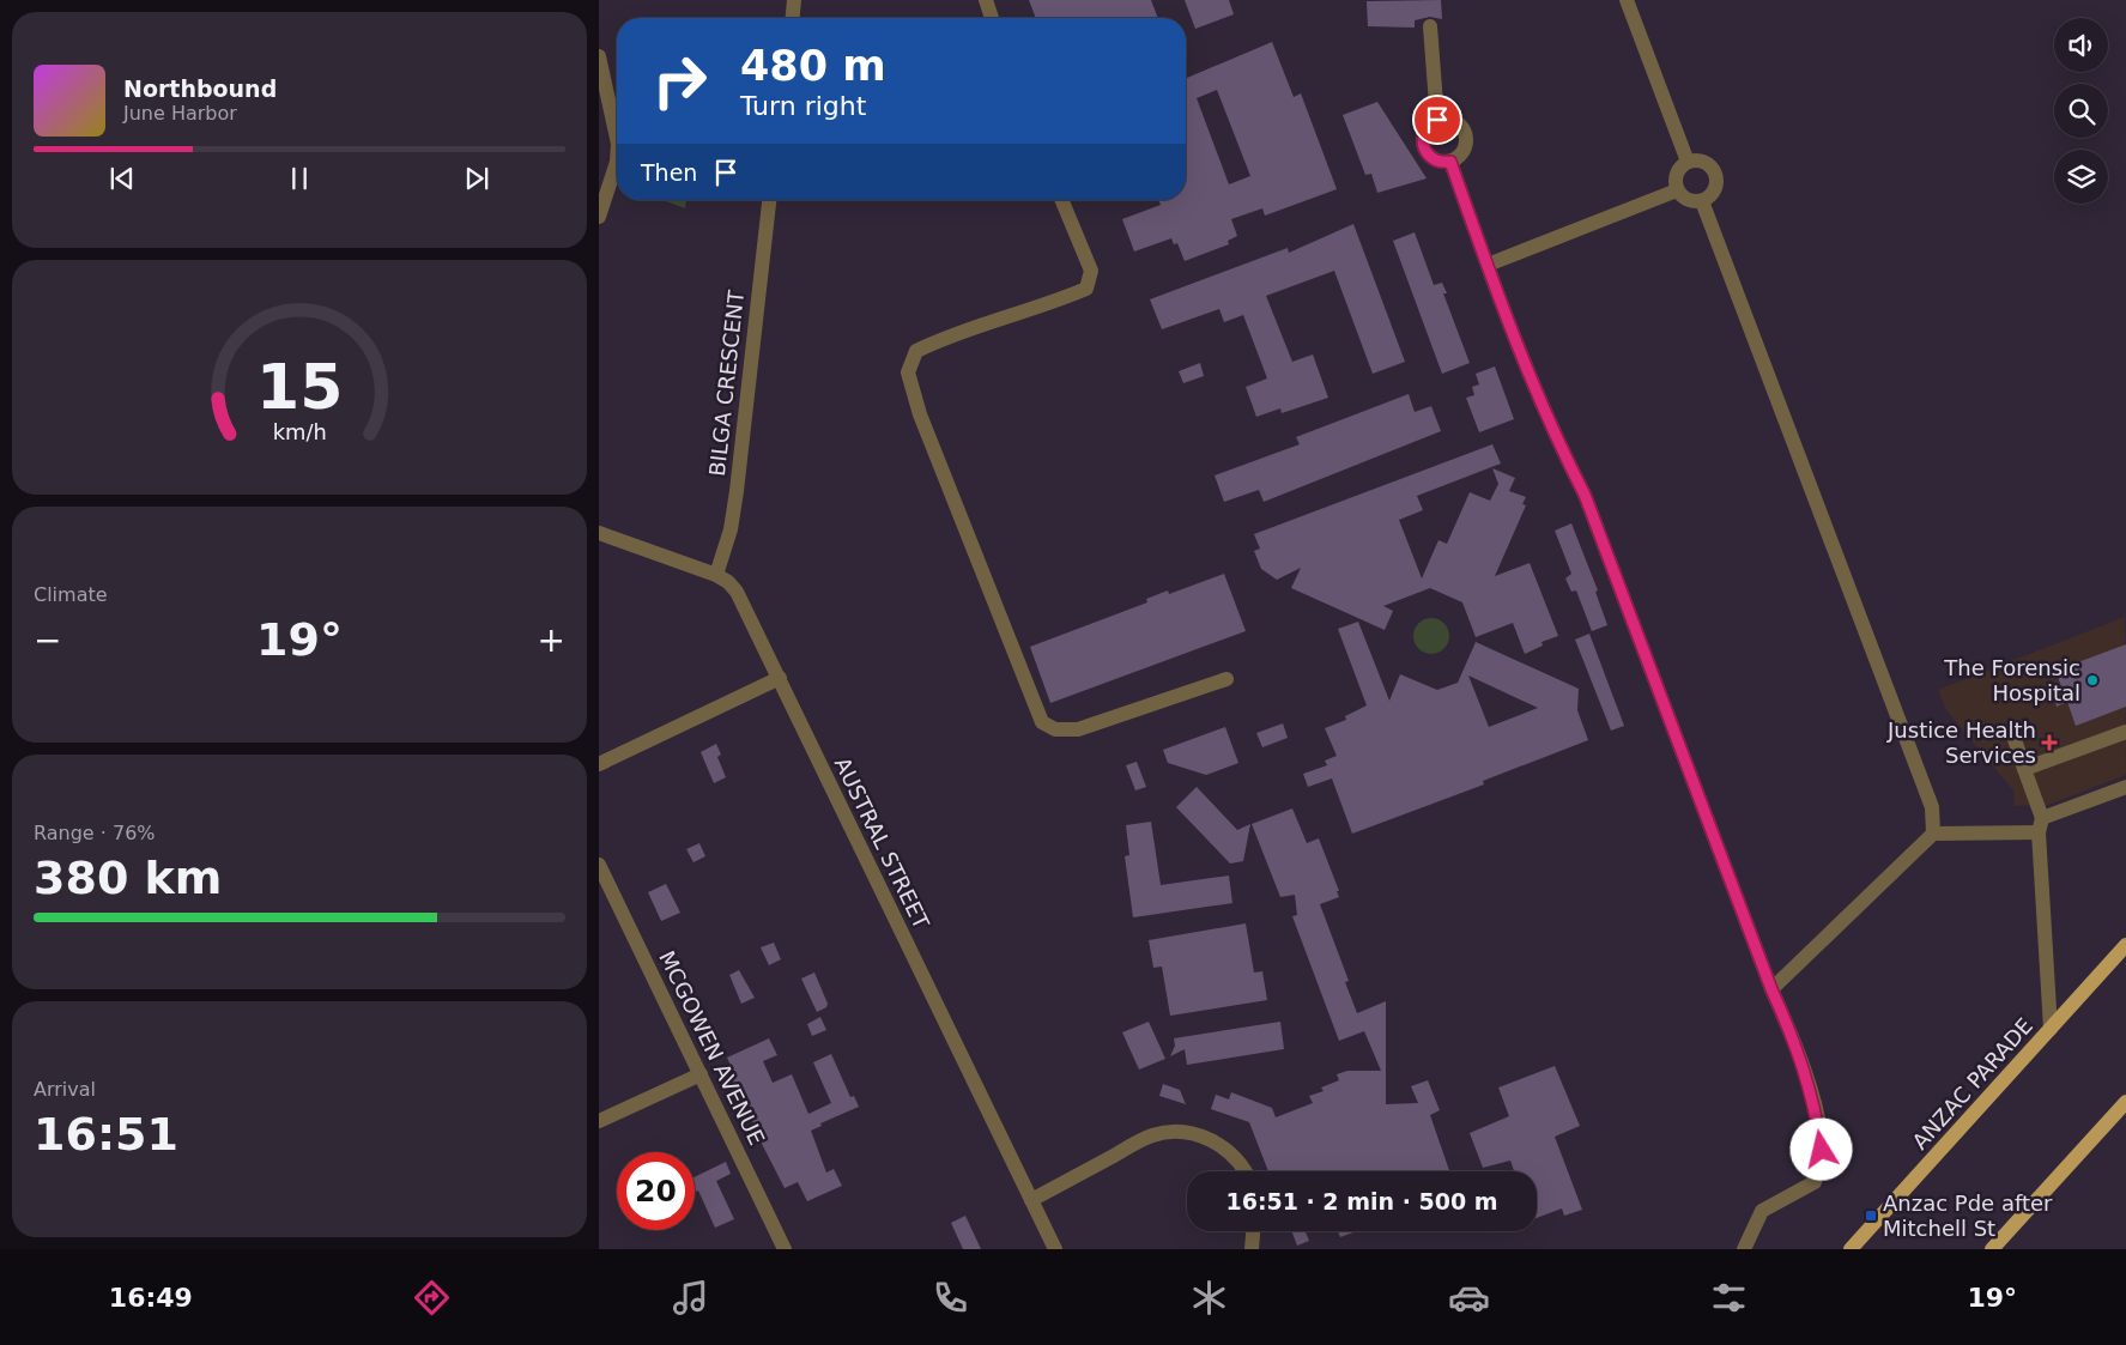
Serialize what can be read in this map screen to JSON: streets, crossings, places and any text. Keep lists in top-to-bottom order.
{
  "streets": {
    "main road": ["ANZAC PARADE"],
    "street": ["BILGA CRESCENT", "AUSTRAL STREET", "MCGOWEN AVENUE"]
  },
  "crossings": [
    ["BILGA CRESCENT", "AUSTRAL STREET"]
  ],
  "places": {
    "other": ["The Forensic Hospital"],
    "health": ["Justice Health Services"],
    "transit": ["Anzac Pde after Mitchell St"]
  },
  "page": {
    "turn": ["480 m", "Turn right"],
    "song": ["Northbound", "June Harbor"],
    "then": "Then",
    "tile": [
      "Climate",
      ["Range · 76%", "380 km"],
      ["Arrival", "16:51"]
    ],
    "heat": ["−", "19°", "+"],
    "limit": "20",
    "trip": "16:51 · 2 min · 500 m",
    "tabs": ["16:49", "19°"],
    "gauge": ["15", "km/h"]
  }
}
